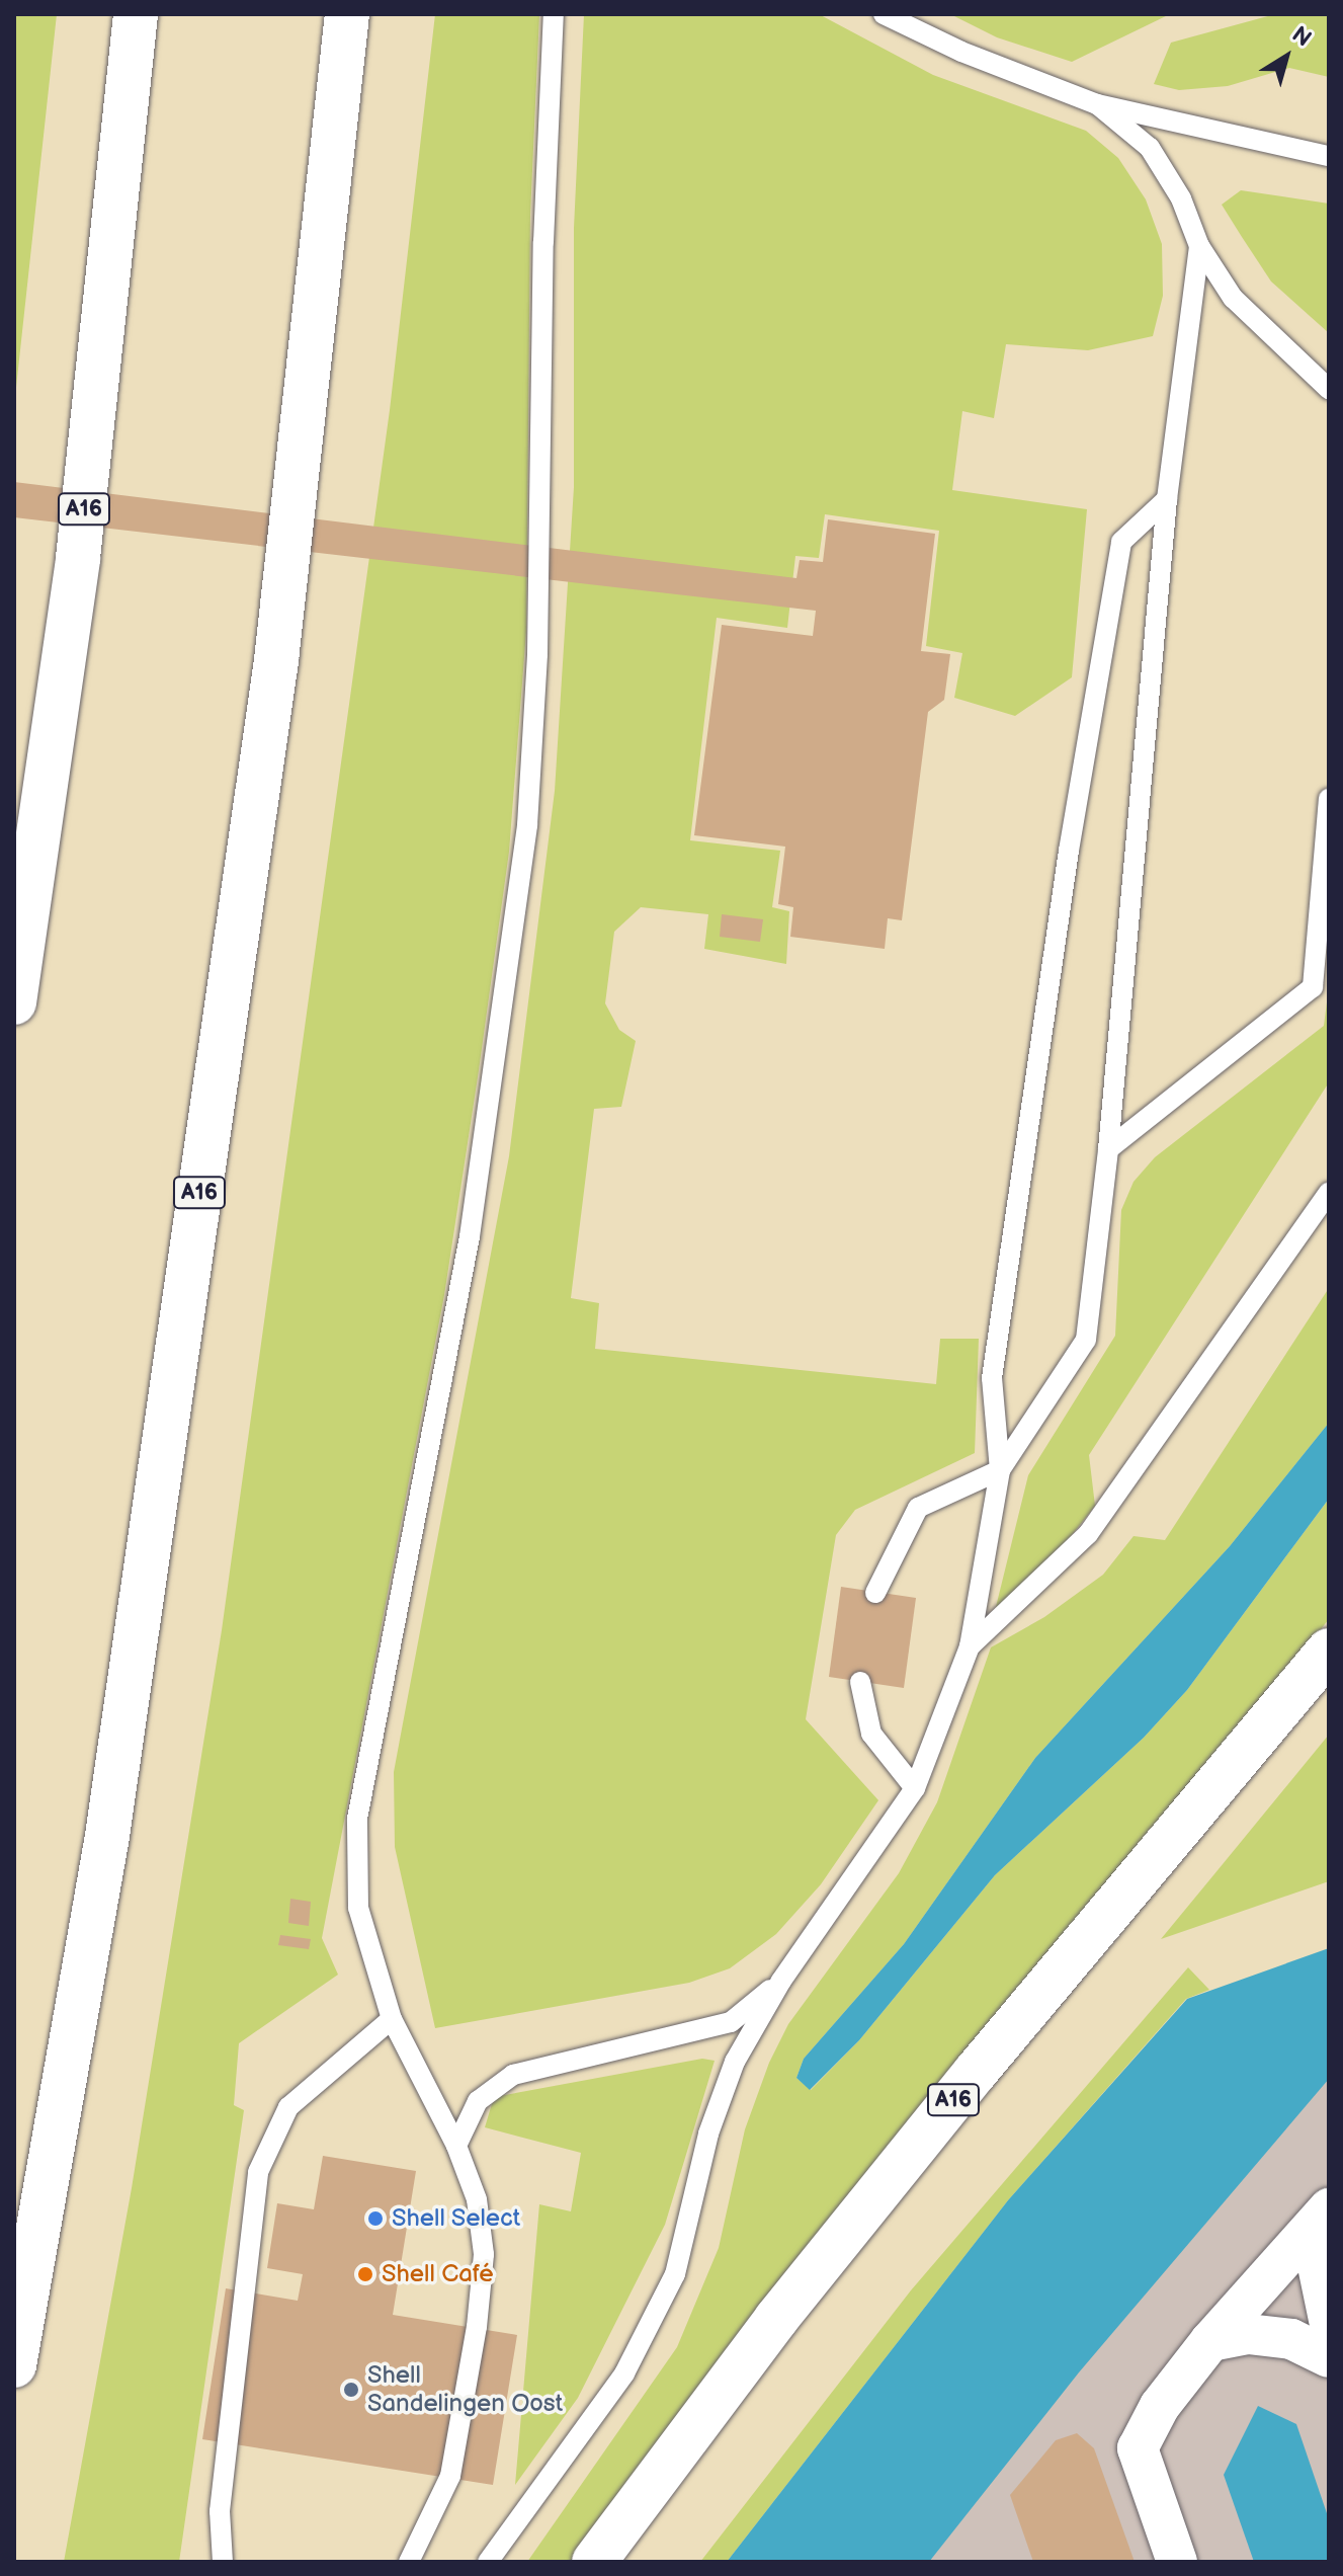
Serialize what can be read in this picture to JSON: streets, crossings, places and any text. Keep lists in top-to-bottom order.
{
  "streets": {
    "highway": ["A16"]
  },
  "places": ["Shell Select", "Shell Café", "Shell Sandelingen Oost"],
  "north": "top right"
}
